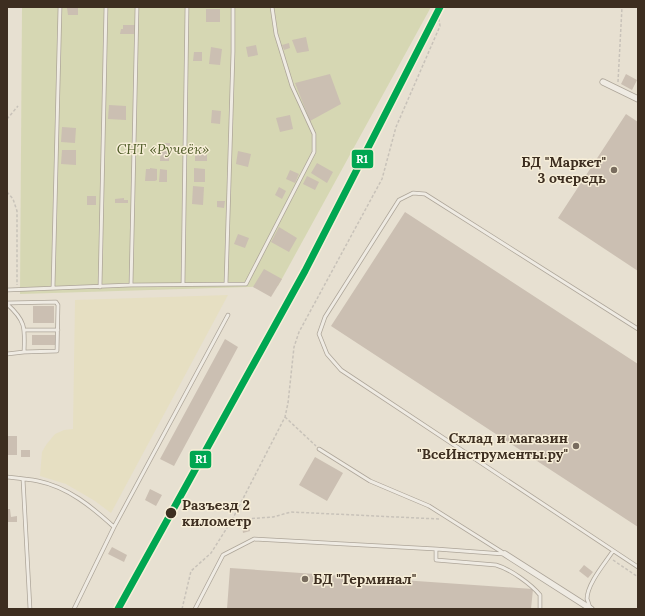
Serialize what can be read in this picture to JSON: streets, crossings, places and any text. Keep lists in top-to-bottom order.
{
  "parks": ["СНТ «Ручеёк»"],
  "places": [
    "БД \"Маркет\" 3 очередь",
    "Склад и магазин \"ВсеИнструменты.ру\"",
    "Разъезд 2 километр",
    "БД \"Терминал\""
  ],
  "lines": ["transit line R1"]
}
